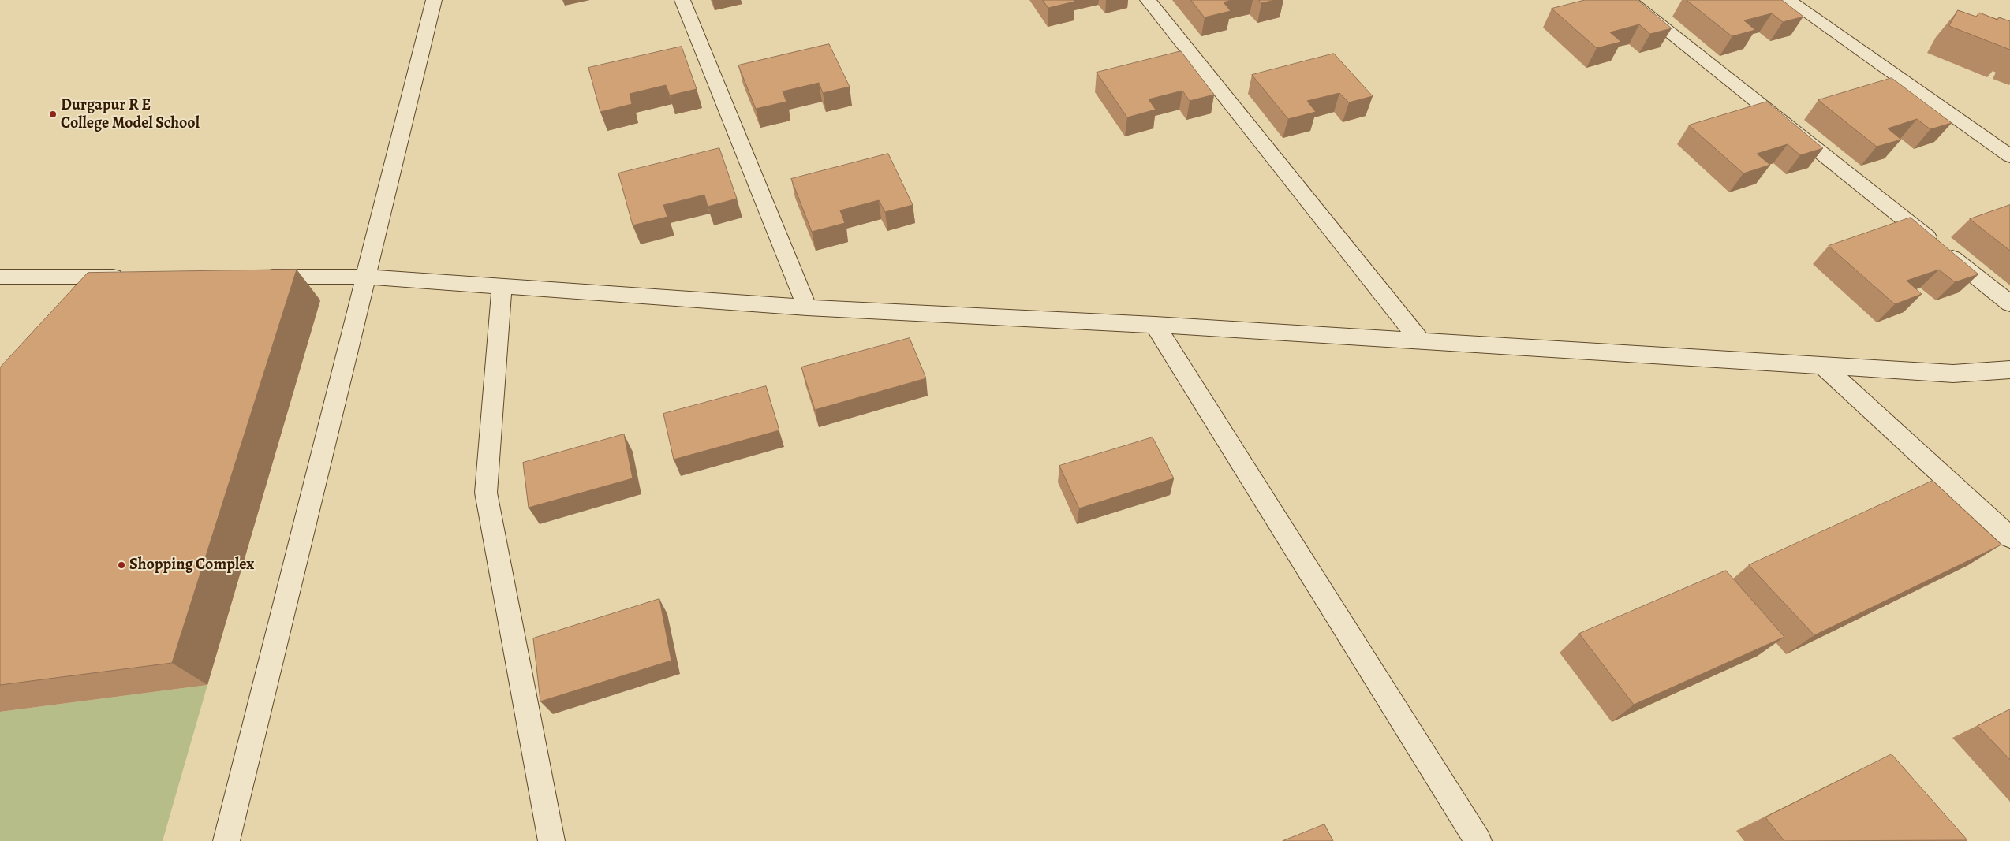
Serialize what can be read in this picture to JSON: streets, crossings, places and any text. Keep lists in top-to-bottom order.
{
  "places": ["Durgapur R E College Model School", "Shopping Complex"]
}
